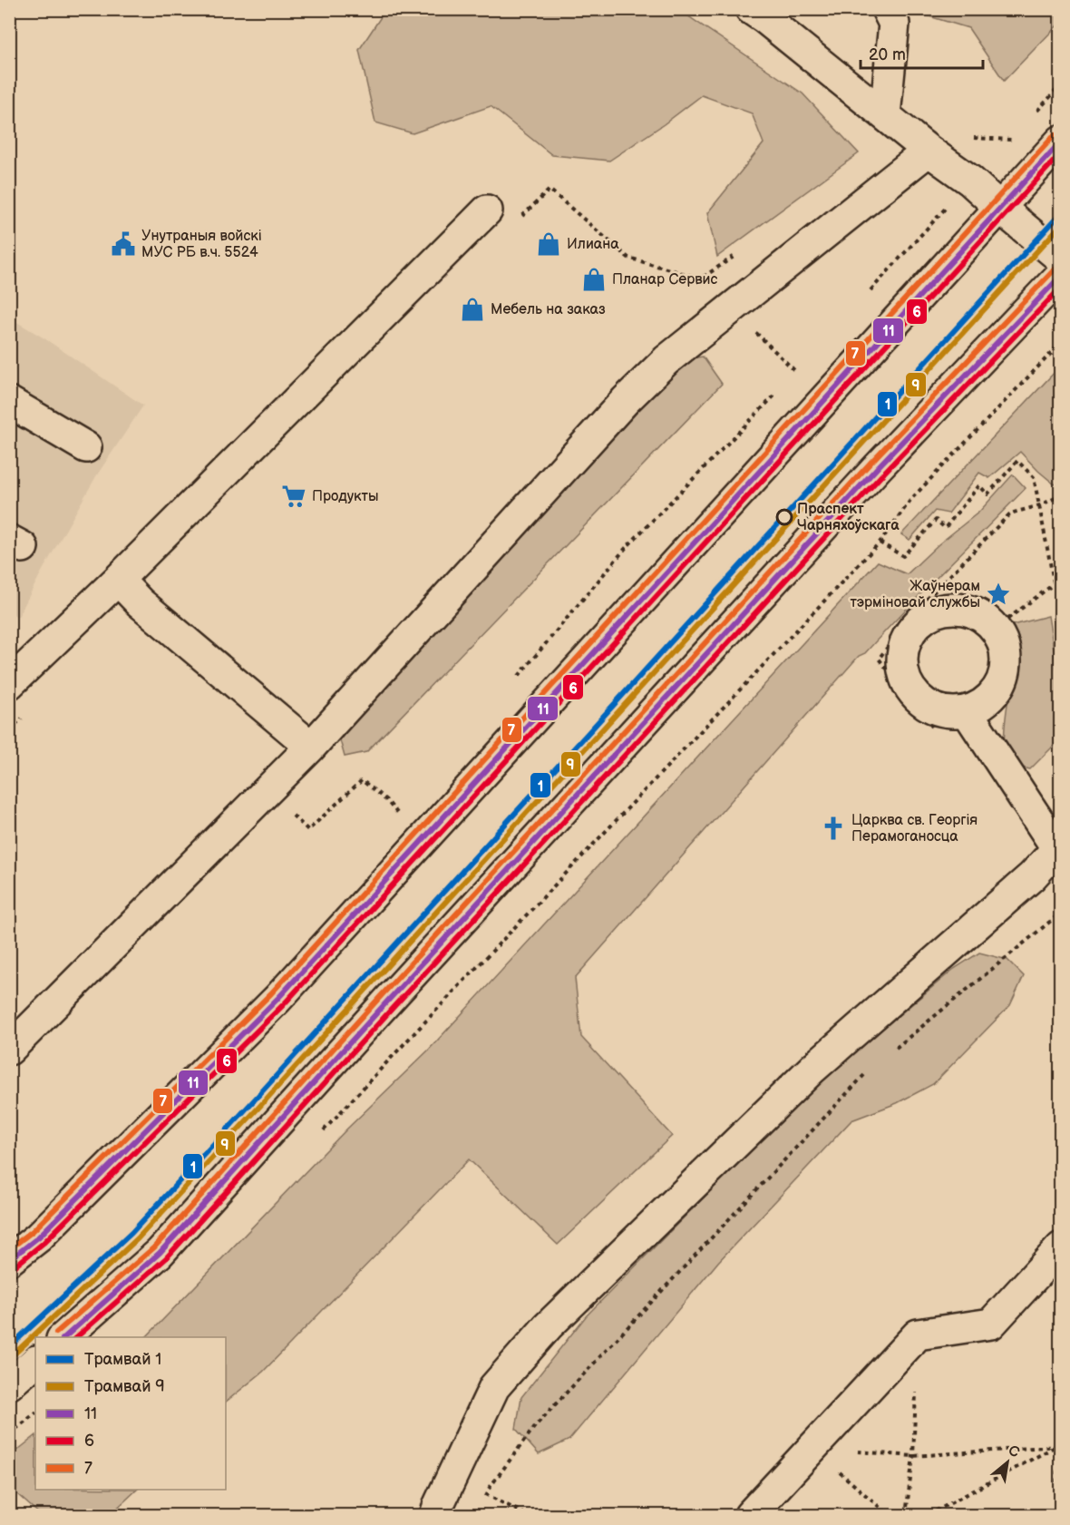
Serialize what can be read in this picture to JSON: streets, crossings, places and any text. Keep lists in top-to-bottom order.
{
  "places": {
    "public building": ["Унутраныя войскі МУС РБ в.ч. 5524"],
    "shop": ["Илиана", "Планар Сервис", "Мебель на заказ"],
    "supermarket": ["Продукты"],
    "other": ["Праспект Чарняхоўскага"],
    "place": ["Жаўнерам тэрміновай службы"],
    "church": ["Царква св. Георгія Перамоганосца"]
  },
  "lines": [
    "transit line 7",
    "transit line 11",
    "transit line 6",
    "tram line 1",
    "tram line 9"
  ],
  "legend": [
    "Трамвай 1",
    "Трамвай 9",
    "11",
    "6",
    "7"
  ],
  "scale_bar": "20 m",
  "north": "top right"
}
